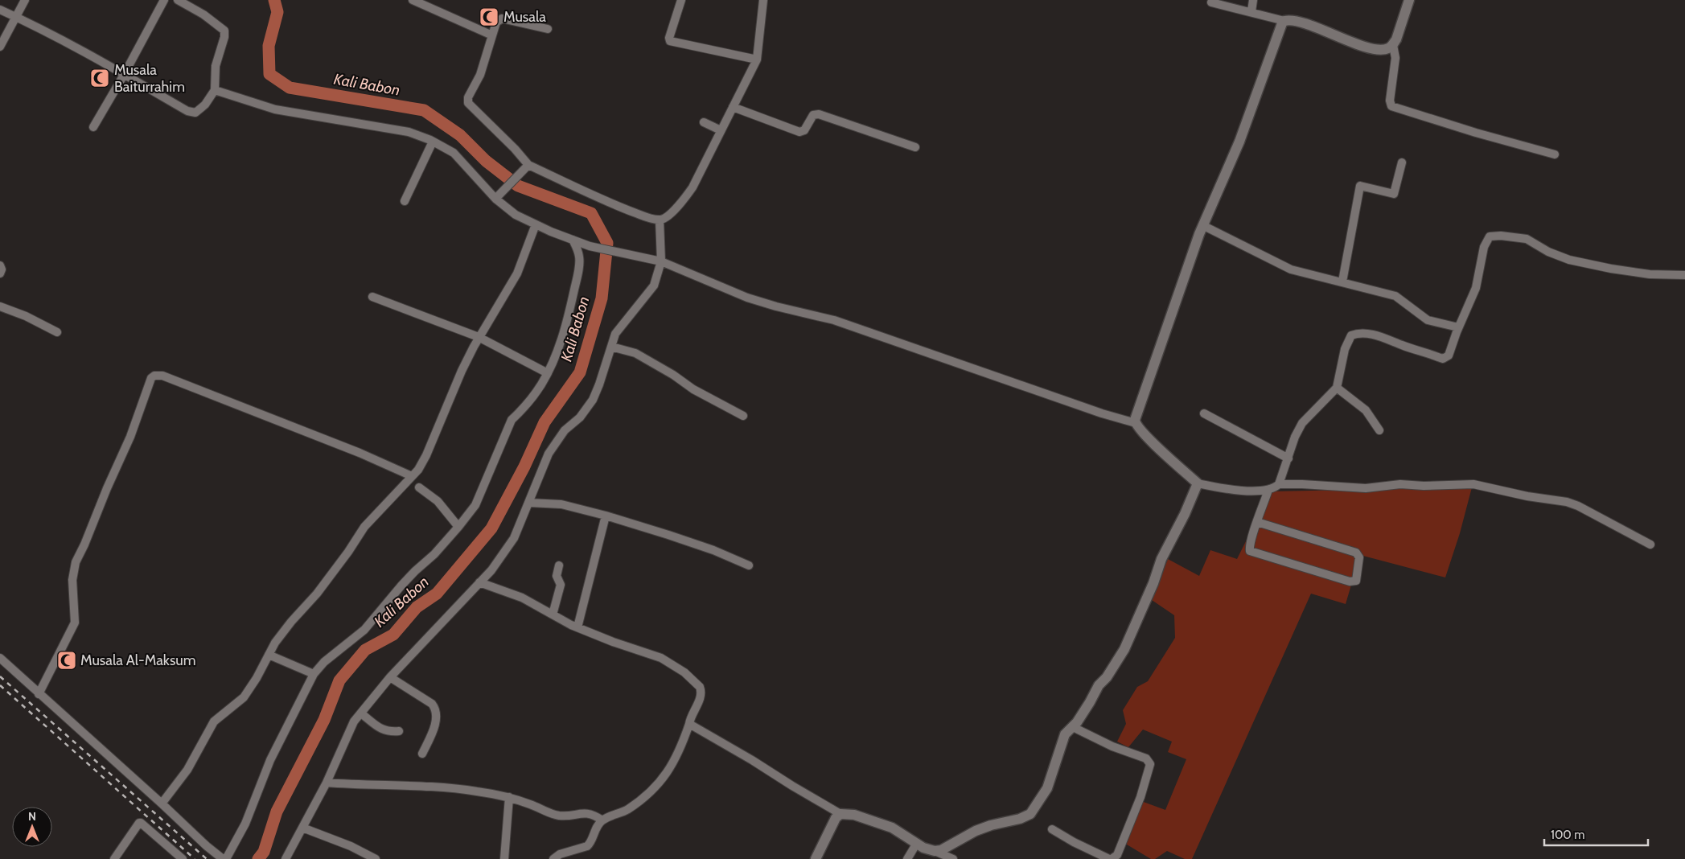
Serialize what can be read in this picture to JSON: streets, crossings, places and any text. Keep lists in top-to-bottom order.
{
  "water": ["Kali Babon"],
  "places": {
    "mosque": ["Musala", "Musala Baiturrahim", "Musala Al-Maksum"]
  },
  "scale_bar": "100 m",
  "north": "top"
}
